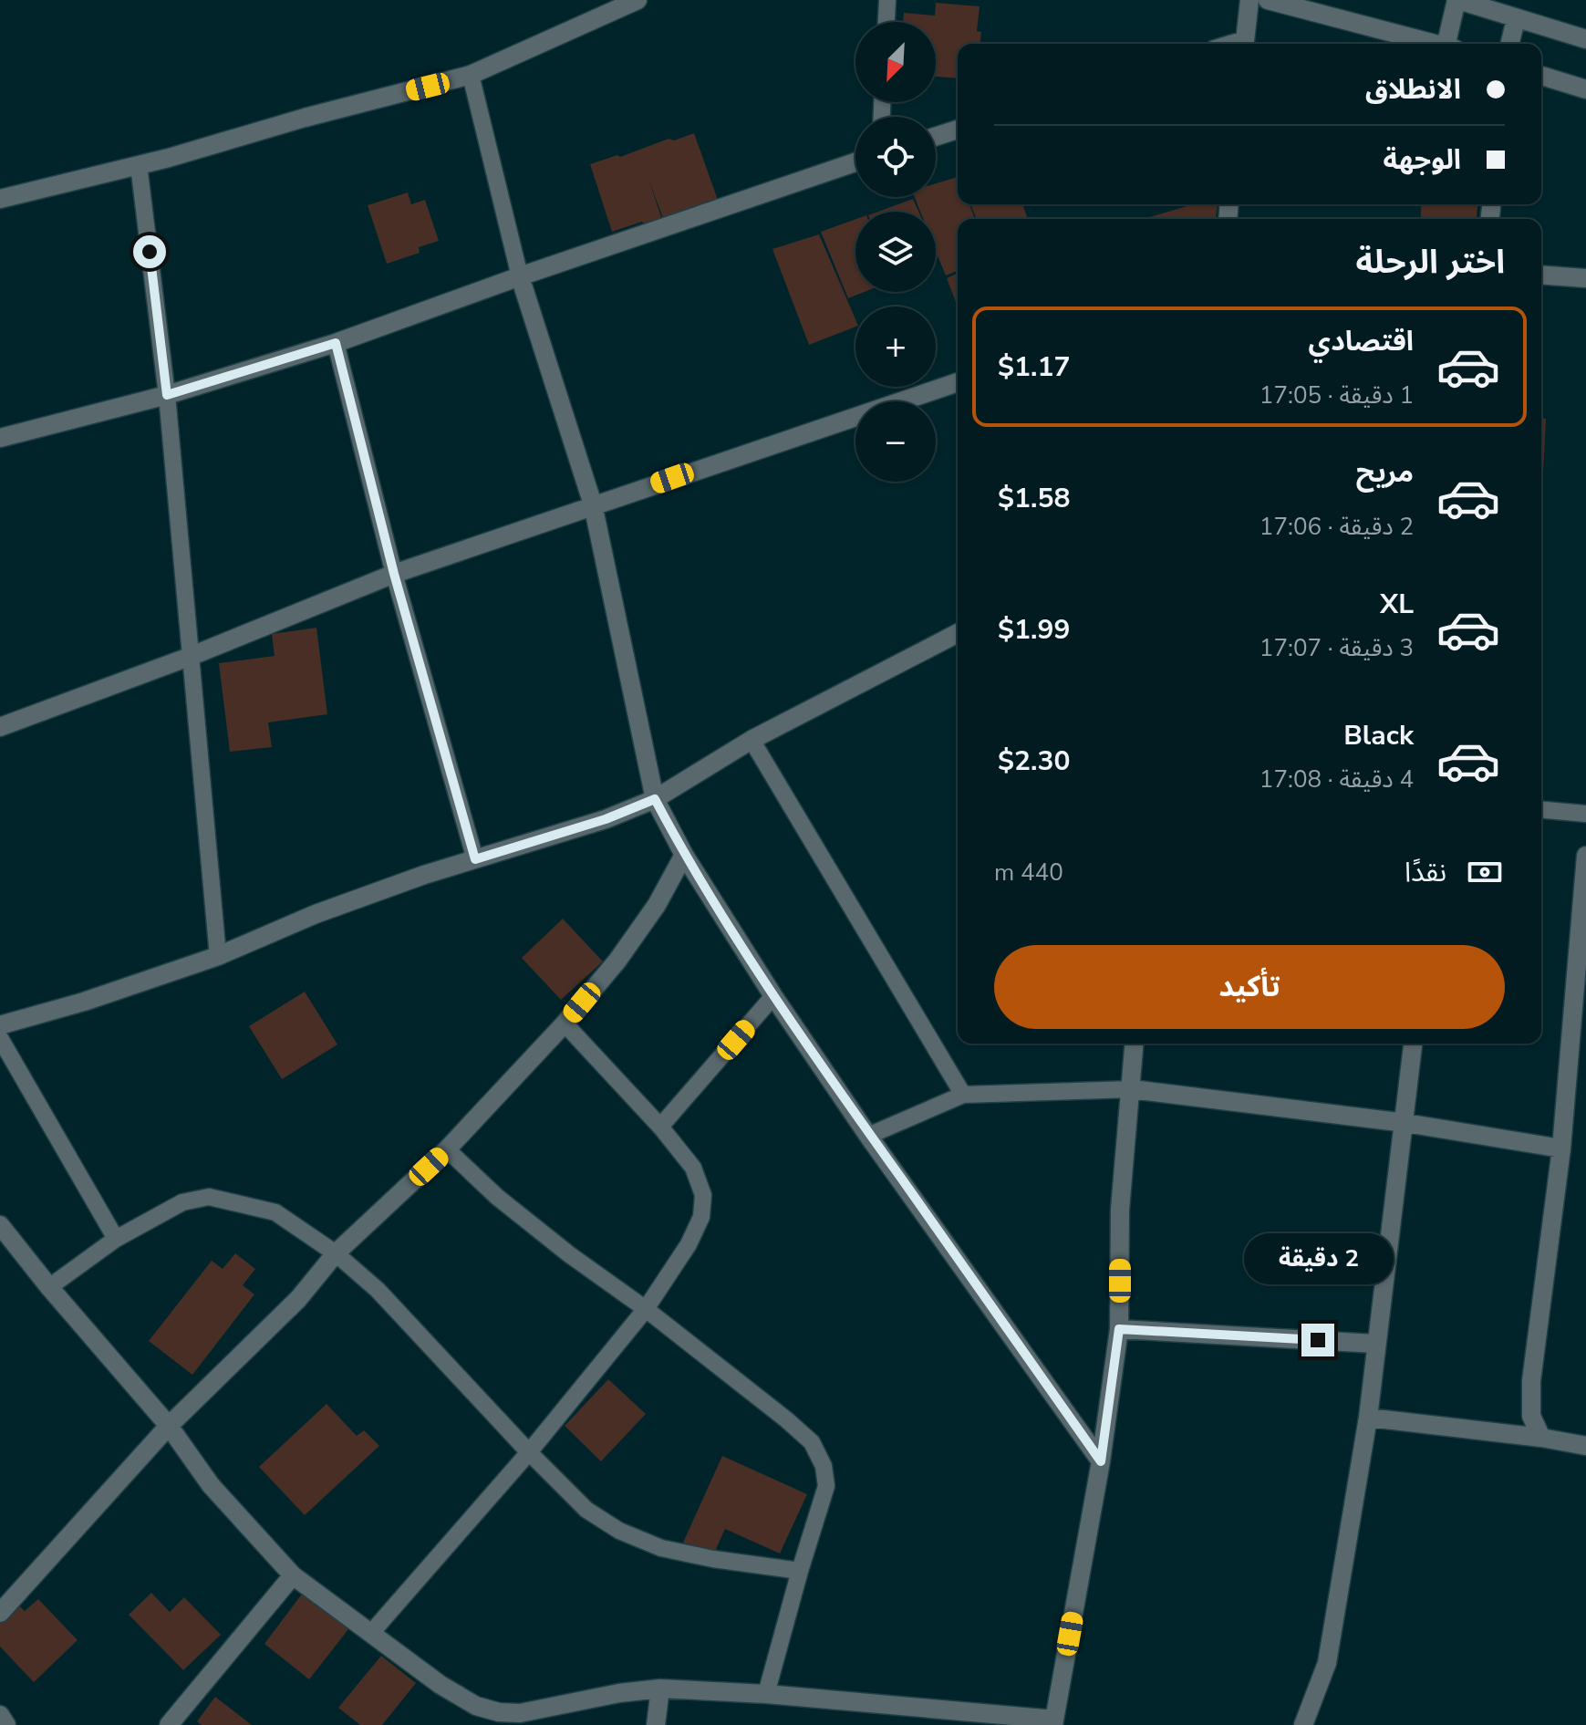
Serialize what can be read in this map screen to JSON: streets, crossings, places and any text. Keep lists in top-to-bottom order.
{
  "north": "bottom left",
  "page": {
    "map_buttons": ["+", "−"],
    "banner": ["الانطلاق", "الوجهة"],
    "heading": "اختر الرحلة",
    "list": [
      {
        "name": "اقتصادي",
        "note": "1 دقيقة · 17:05",
        "value": "$1.17"
      },
      {
        "name": "مريح",
        "note": "2 دقيقة · 17:06",
        "value": "$1.58"
      },
      {
        "name": "XL",
        "note": "3 دقيقة · 17:07",
        "value": "$1.99"
      },
      {
        "name": "Black",
        "note": "4 دقيقة · 17:08",
        "value": "$2.30"
      }
    ],
    "pay": ["نقدًا", "440 m"],
    "buttons": "تأكيد",
    "bubble": "2 دقيقة"
  }
}
